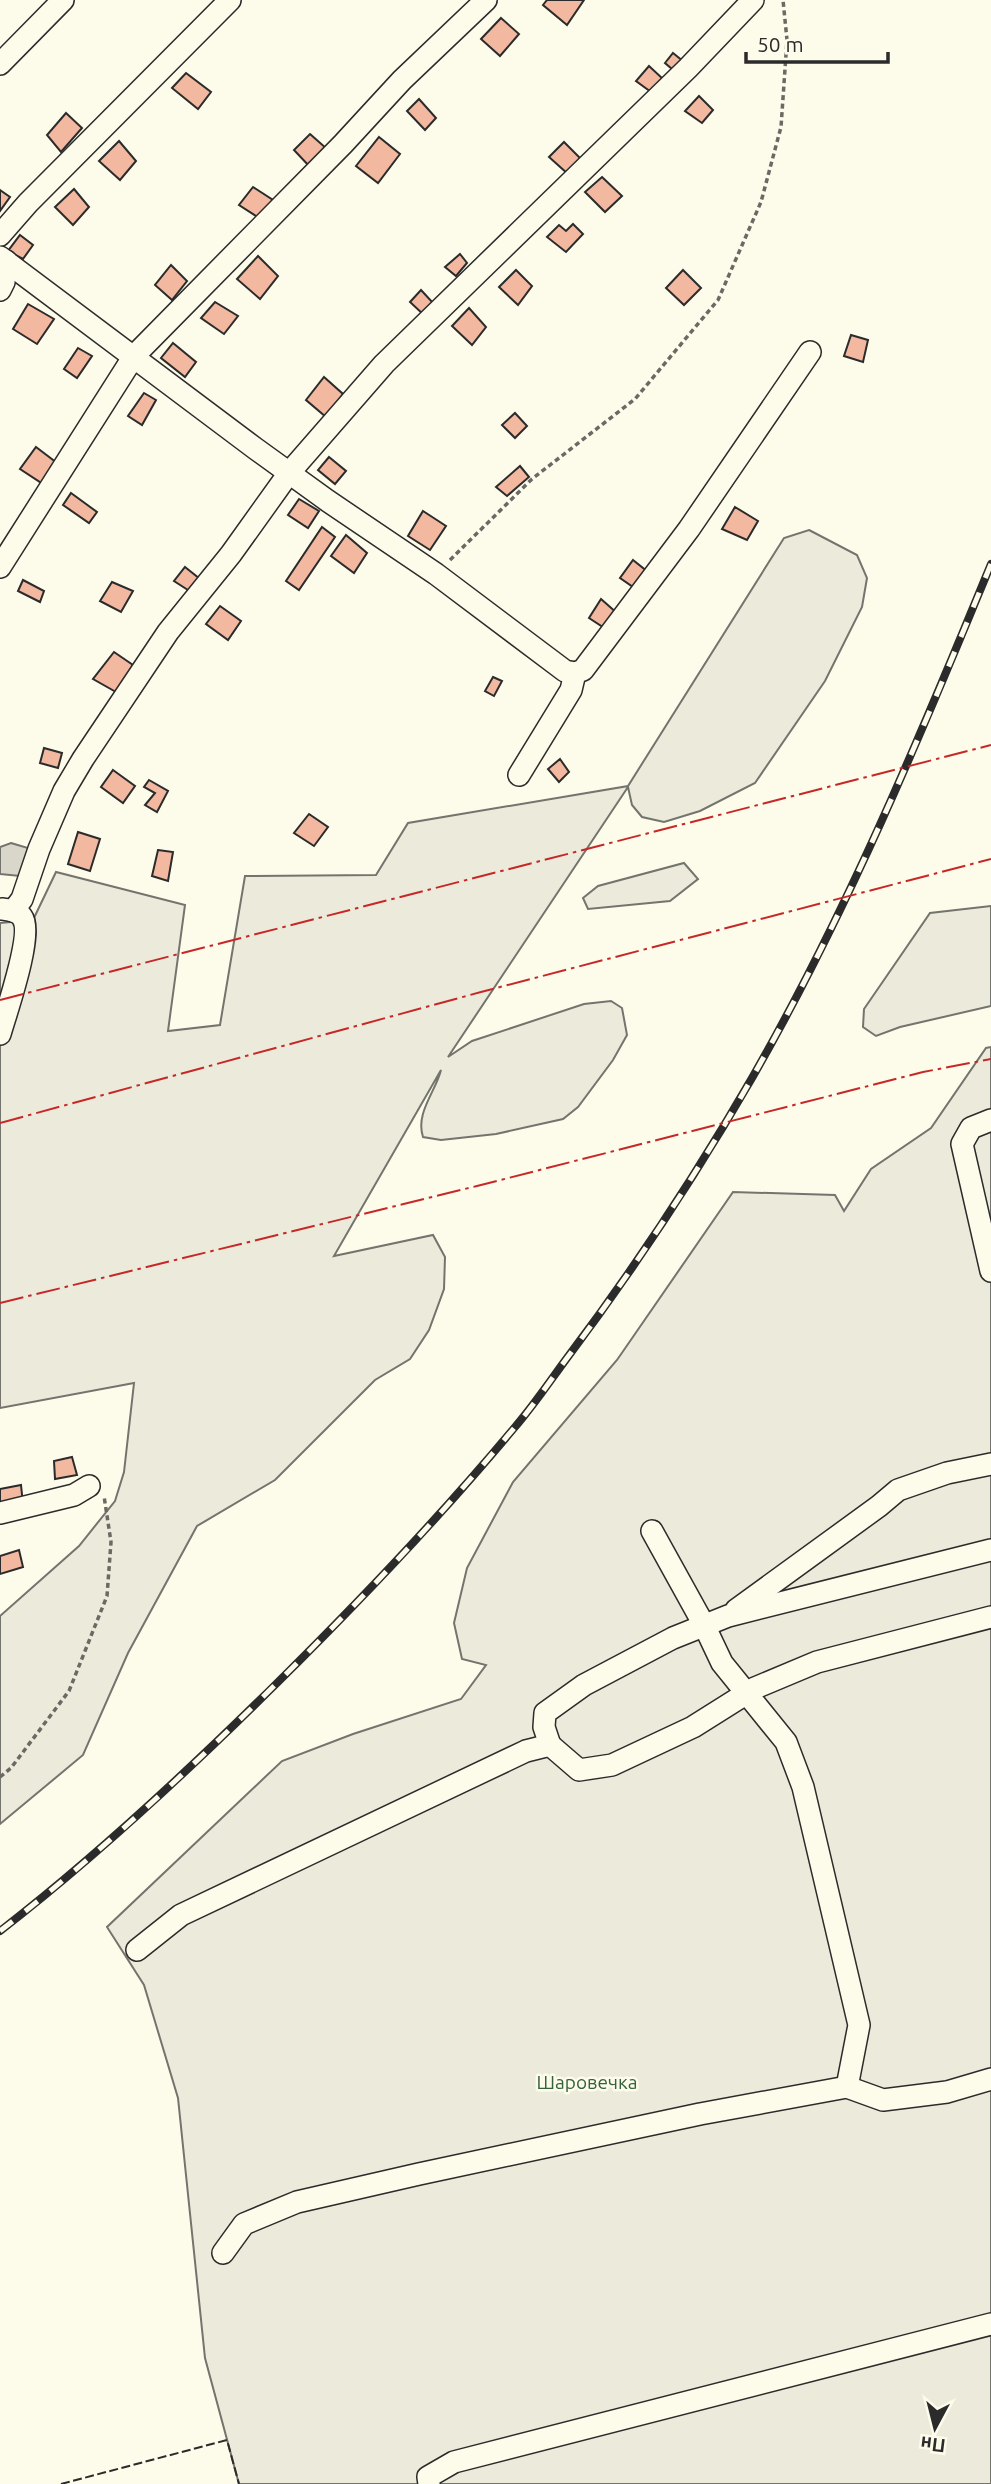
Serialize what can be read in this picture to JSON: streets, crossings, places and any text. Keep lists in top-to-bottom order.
{
  "parks": ["Шаровечка"],
  "scale_bar": "50 m",
  "north": "bottom"
}
